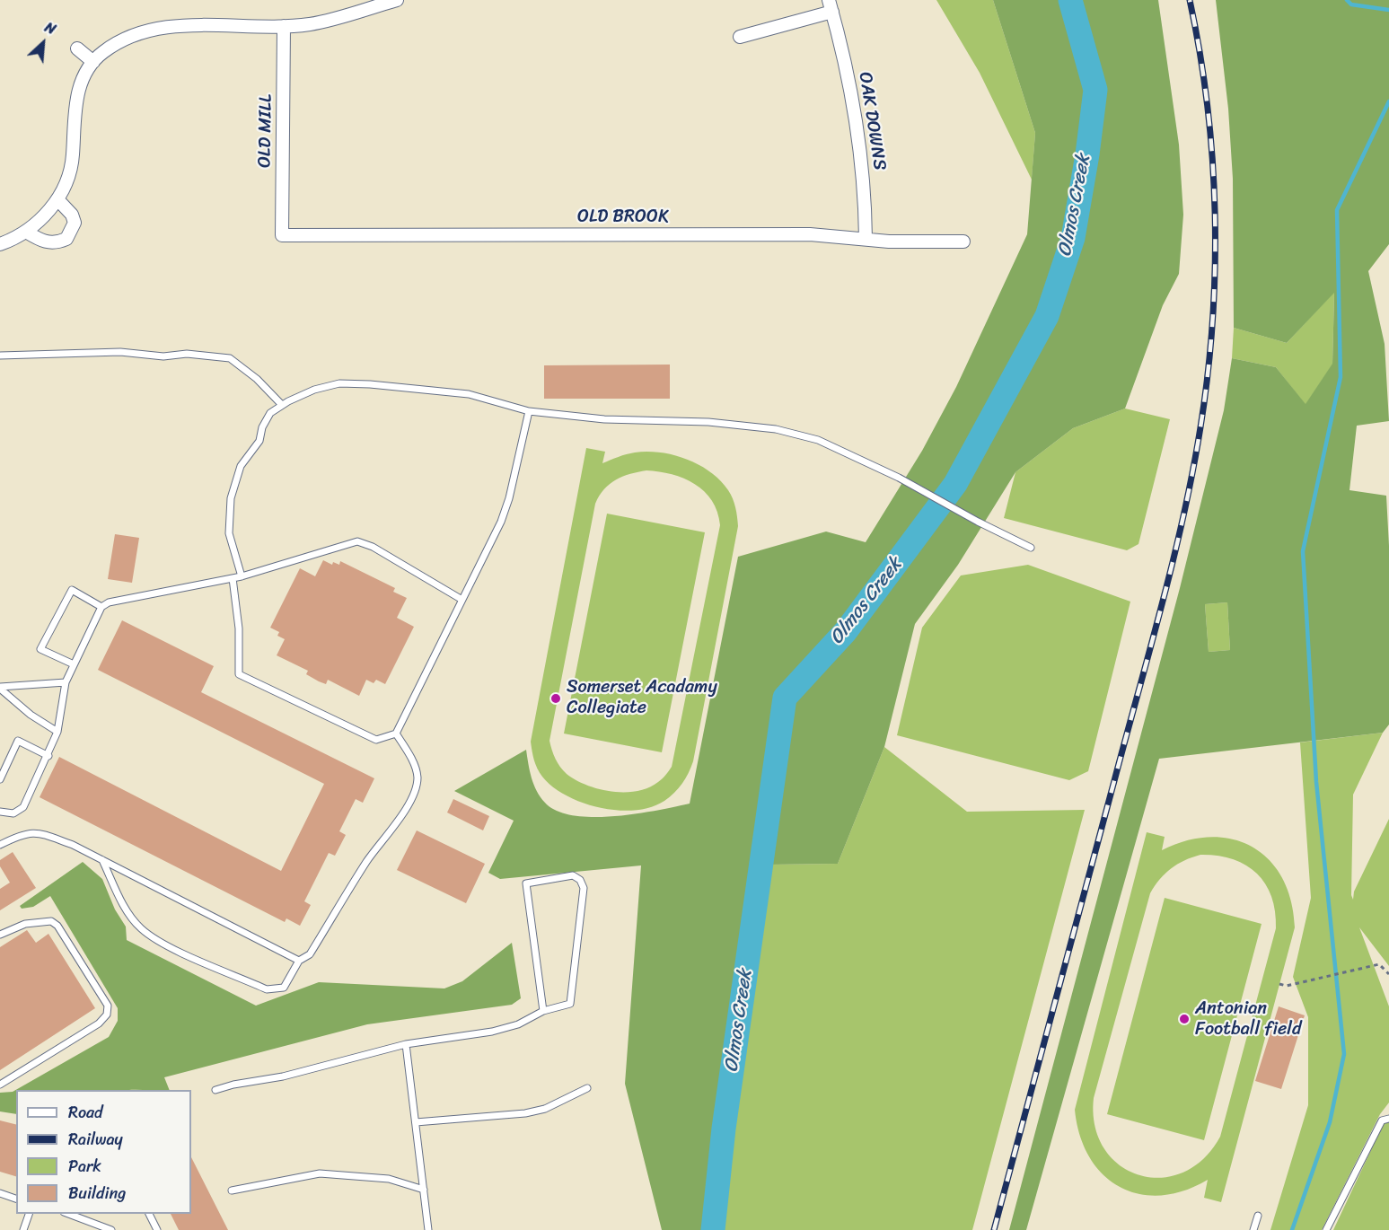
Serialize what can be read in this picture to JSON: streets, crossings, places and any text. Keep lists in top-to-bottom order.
{
  "streets": {
    "street": ["OAK DOWNS", "OLD MILL", "OLD BROOK"]
  },
  "crossings": [
    ["OAK DOWNS", "OLD BROOK"],
    ["OLD MILL", "OLD BROOK"]
  ],
  "water": ["Olmos Creek"],
  "places": ["Somerset Acadamy Collegiate", "Antonian Football field"],
  "legend": [
    "Road",
    "Railway",
    "Park",
    "Building"
  ],
  "north": "top right"
}
